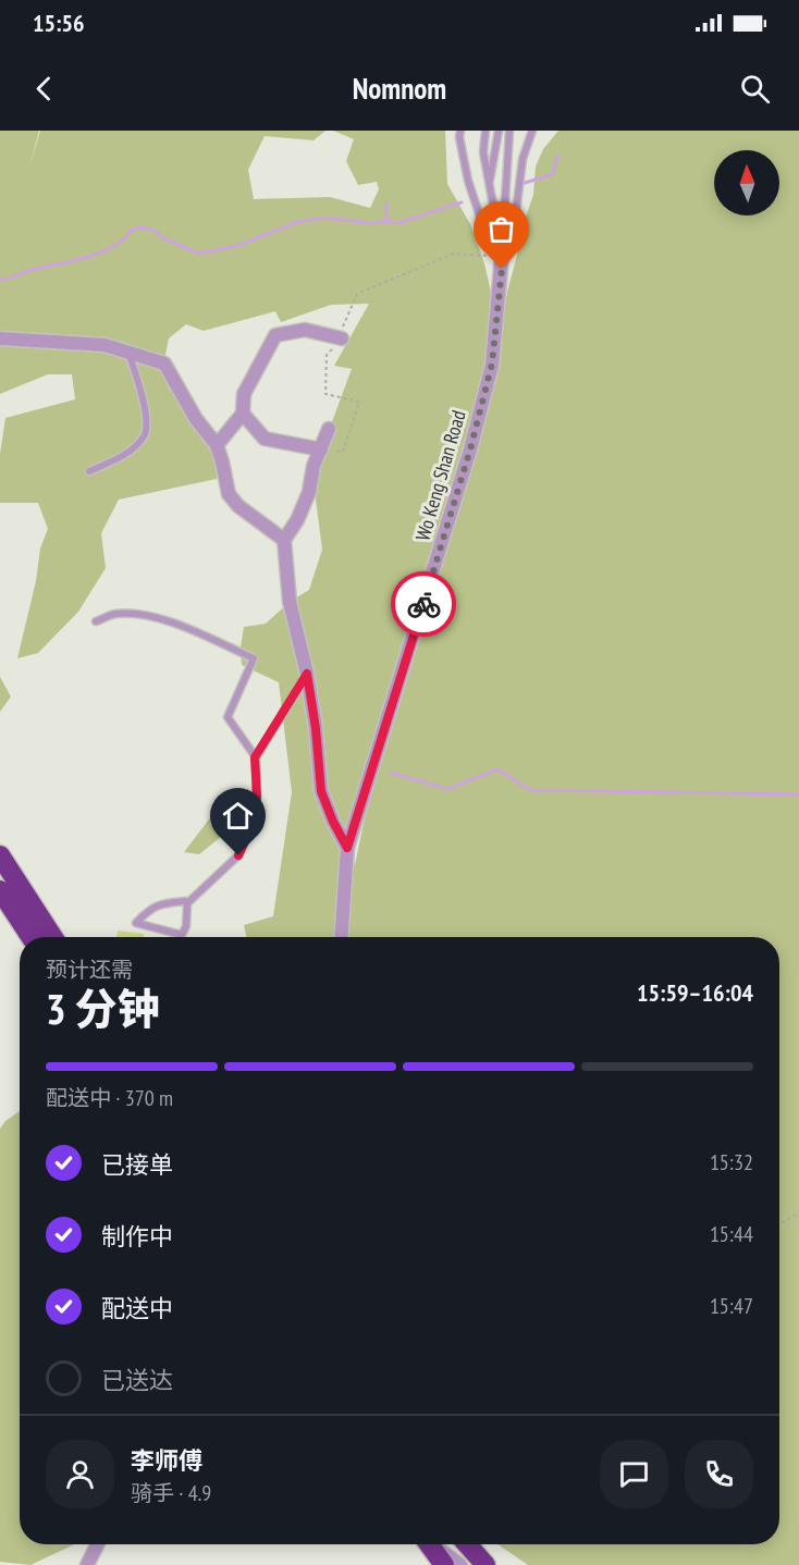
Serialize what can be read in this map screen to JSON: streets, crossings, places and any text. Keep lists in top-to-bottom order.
{
  "streets": {
    "street": ["Wo Keng Shan Road"]
  },
  "north": "top",
  "page": {
    "status": "15:56",
    "header": "Nomnom",
    "heading": ["3 分钟", "预计还需", "15:59–16:04"],
    "panel": ["李师傅", "骑手 · 4.9"],
    "bar": "配送中 · 370 m",
    "list": [
      ["已接单", "15:32"],
      ["制作中", "15:44"],
      ["配送中", "15:47"],
      "已送达"
    ]
  }
}
